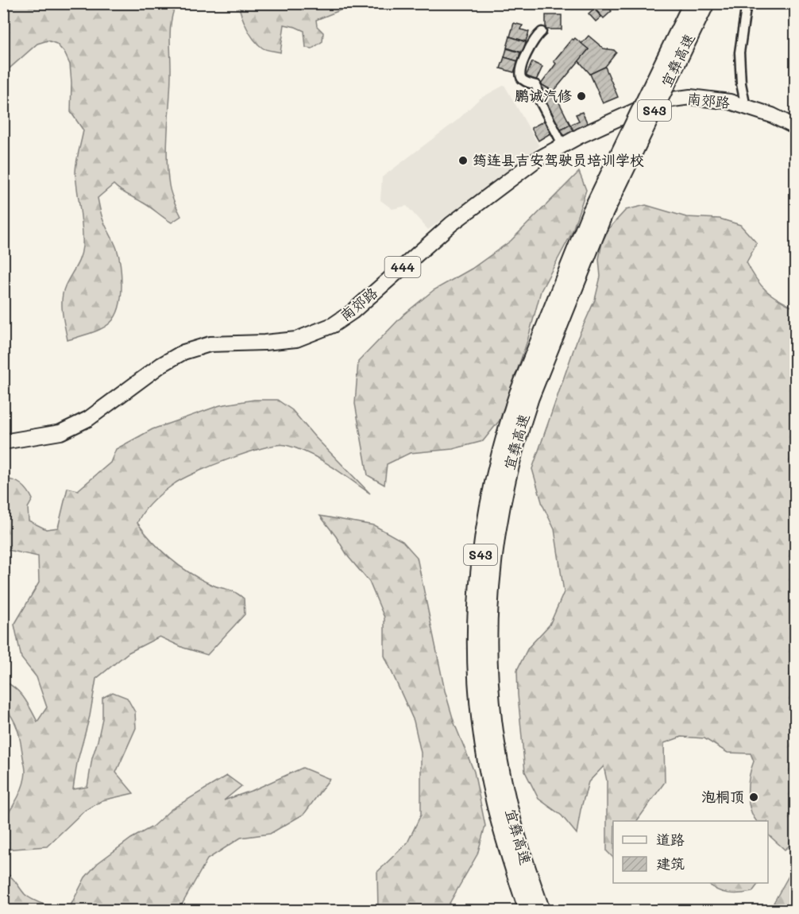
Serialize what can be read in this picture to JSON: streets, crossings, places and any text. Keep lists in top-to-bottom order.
{
  "streets": {
    "highway": ["宜彝高速", "S43"],
    "main road": ["南郊路", "444"]
  },
  "places": ["鹏诚汽修", "筠连县吉安驾驶员培训学校", "泡桐顶"],
  "legend": ["道路", "建筑"]
}
